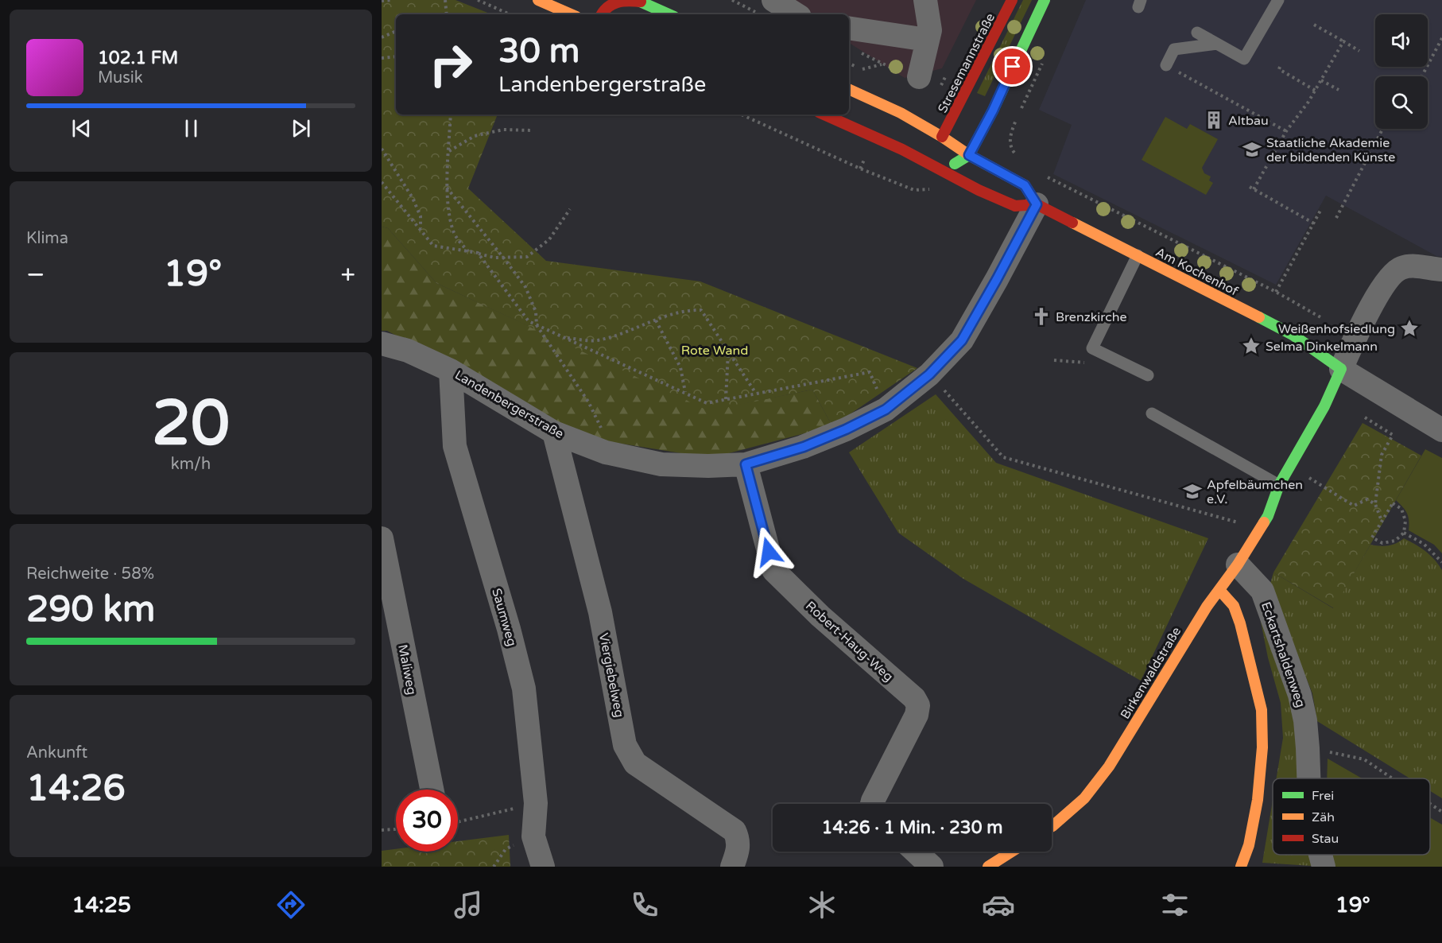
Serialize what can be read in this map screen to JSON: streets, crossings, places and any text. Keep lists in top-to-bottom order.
{
  "streets": {
    "street": [
      "Stresemannstraße",
      "Am Kochenhof",
      "Landenbergerstraße",
      "Saumweg",
      "Robert-Haug-Weg",
      "Eckartshaldenweg",
      "Maliweg",
      "Birkenwaldstraße",
      "Viergiebelweg"
    ]
  },
  "crossings": [
    ["Stresemannstraße", "Am Kochenhof"],
    ["Am Kochenhof", "Landenbergerstraße"],
    ["Am Kochenhof", "Birkenwaldstraße"],
    ["Landenbergerstraße", "Saumweg"],
    ["Landenbergerstraße", "Robert-Haug-Weg"],
    ["Landenbergerstraße", "Viergiebelweg"],
    ["Eckartshaldenweg", "Birkenwaldstraße"]
  ],
  "parks": ["Rote Wand"],
  "places": {
    "building": ["Altbau"],
    "school or university": ["Staatliche Akademie der bildenden Künste", "Apfelbäumchen e.V."],
    "church": ["Brenzkirche"],
    "place": ["Weißenhofsiedlung", "Selma Dinkelmann"]
  },
  "legend": ["Frei", "Zäh", "Stau"],
  "page": {
    "turn": ["30 m", "Landenbergerstraße"],
    "song": ["102.1 FM", "Musik"],
    "tile": [
      "Klima",
      ["20", "km/h"],
      ["Reichweite · 58%", "290 km"],
      ["Ankunft", "14:26"]
    ],
    "heat": ["−", "19°", "+"],
    "limit": "30",
    "trip": "14:26 · 1 Min. · 230 m",
    "tabs": ["14:25", "19°"]
  }
}
